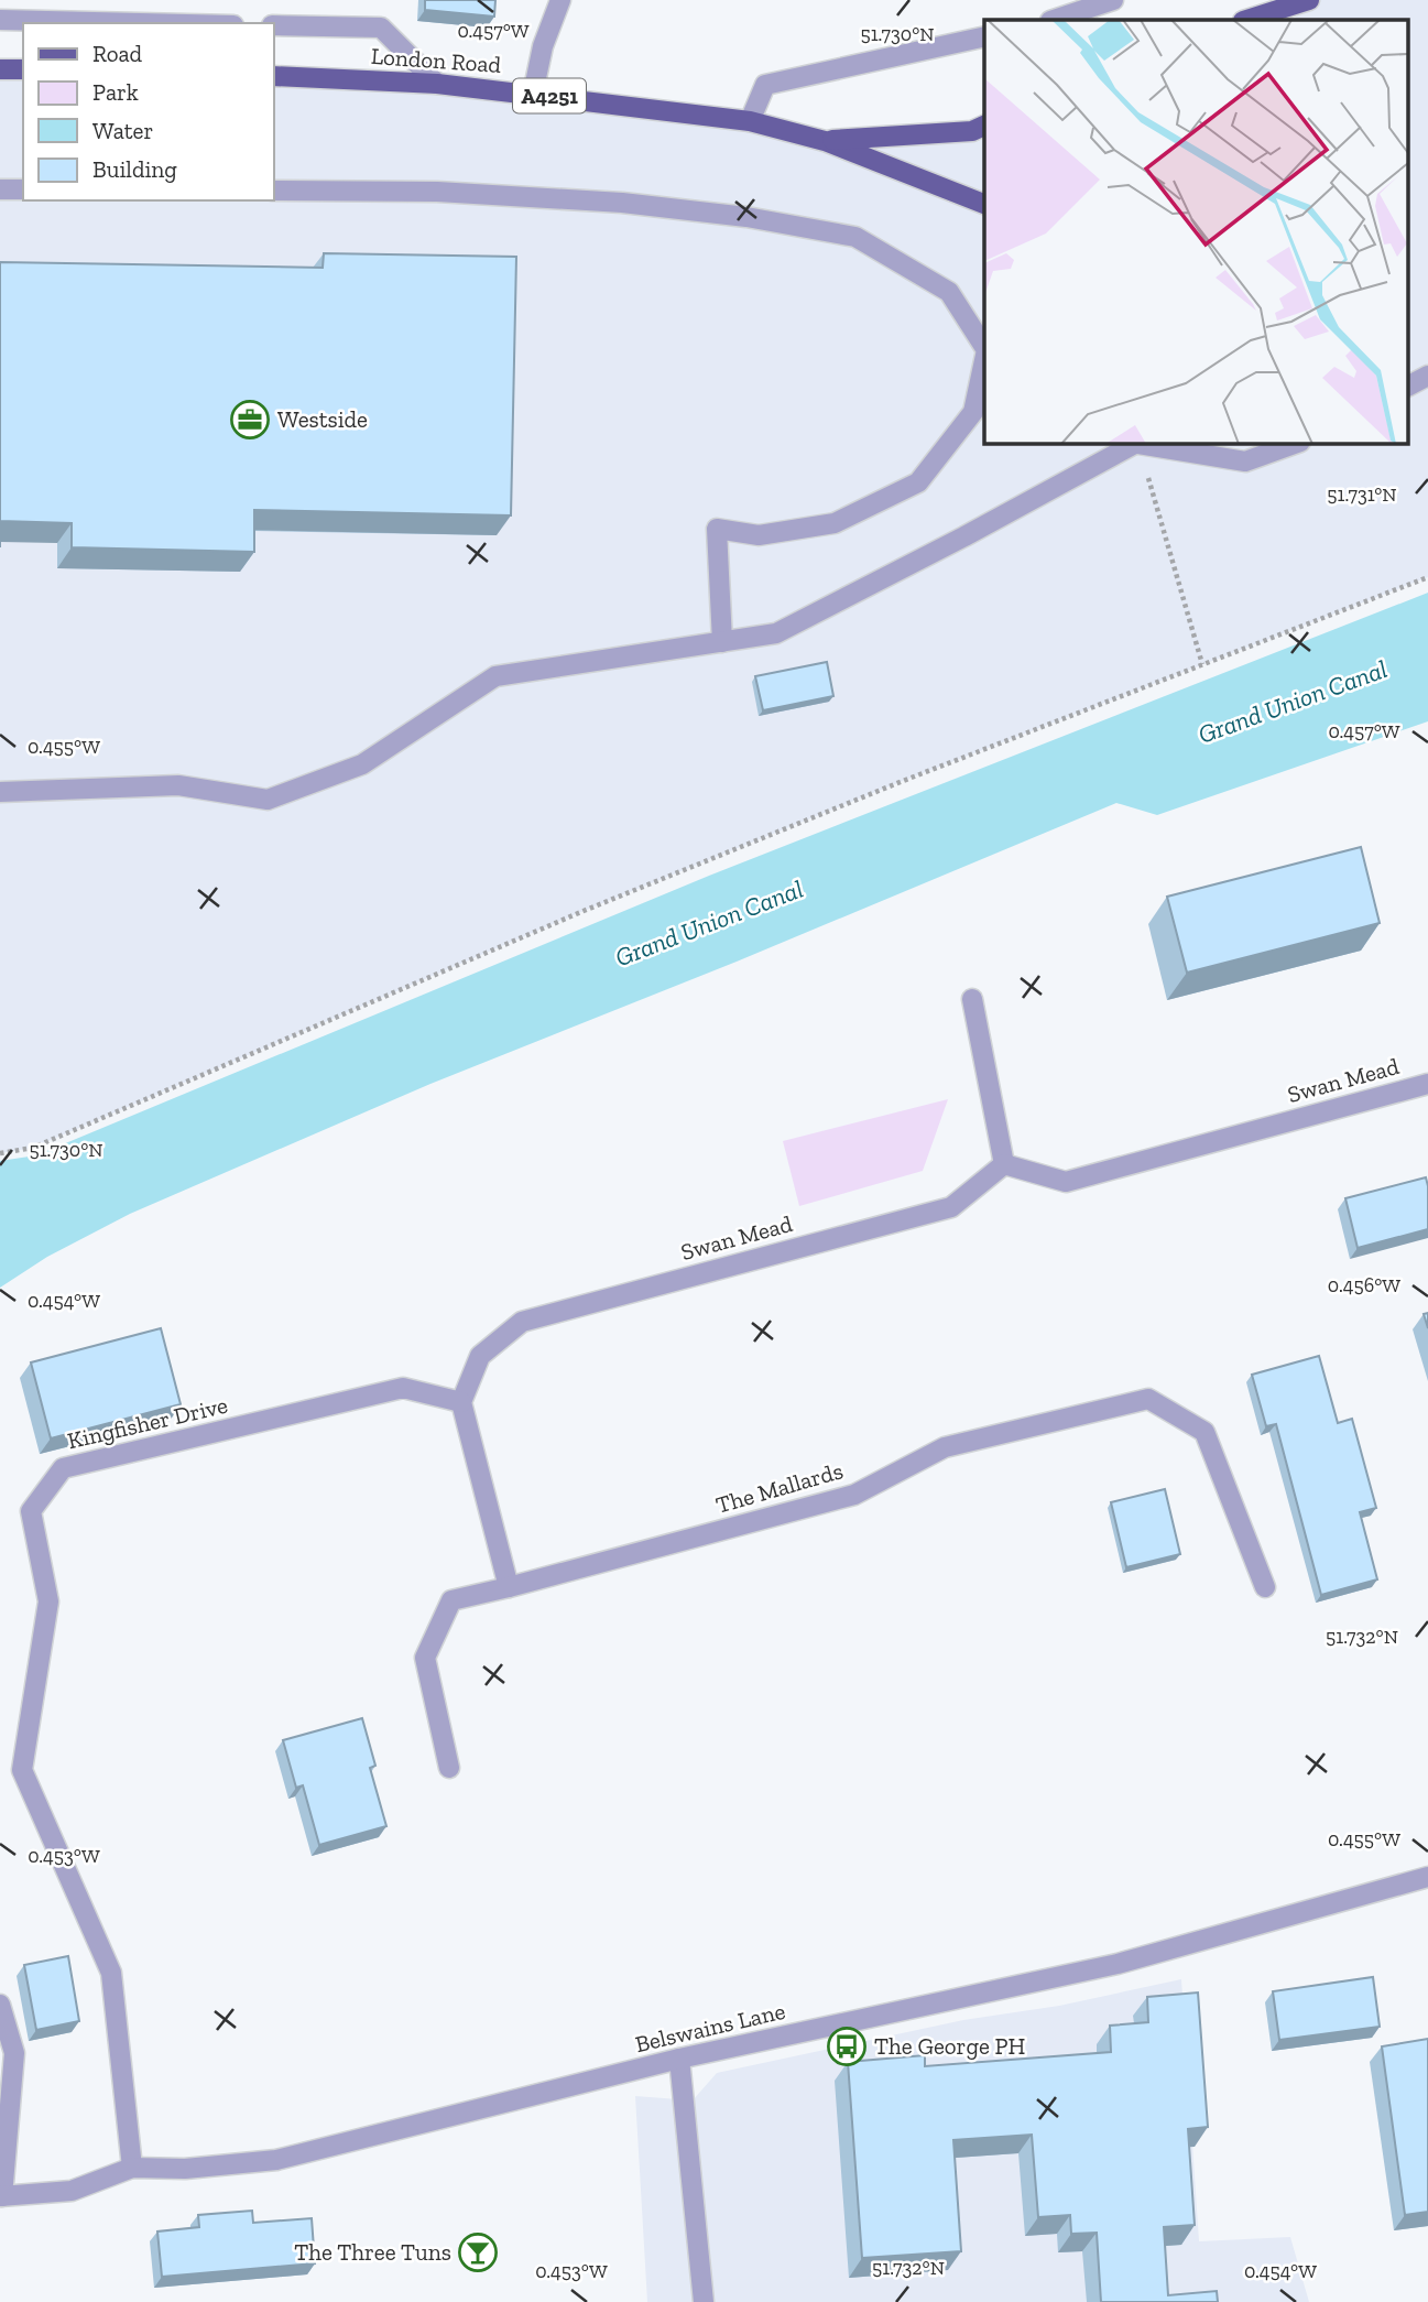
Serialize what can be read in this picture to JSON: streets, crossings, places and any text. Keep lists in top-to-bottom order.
{
  "streets": {
    "main road": ["London Road", "A4251"],
    "street": [
      "Swan Mead",
      "Kingfisher Drive",
      "The Mallards",
      "Belswains Lane"
    ]
  },
  "crossings": [
    ["Swan Mead", "Kingfisher Drive"],
    ["Kingfisher Drive", "Belswains Lane"]
  ],
  "water": ["Grand Union Canal"],
  "places": {
    "office": ["Westside"],
    "bus stop": ["The George PH"],
    "bar": ["The Three Tuns"]
  },
  "legend": [
    "Road",
    "Park",
    "Water",
    "Building"
  ],
  "coordinates": [
    "0.457°W",
    "51.730°N",
    "51.731°N",
    "0.455°W",
    "0.456°W",
    "0.454°W",
    "51.732°N",
    "0.453°W"
  ]
}
